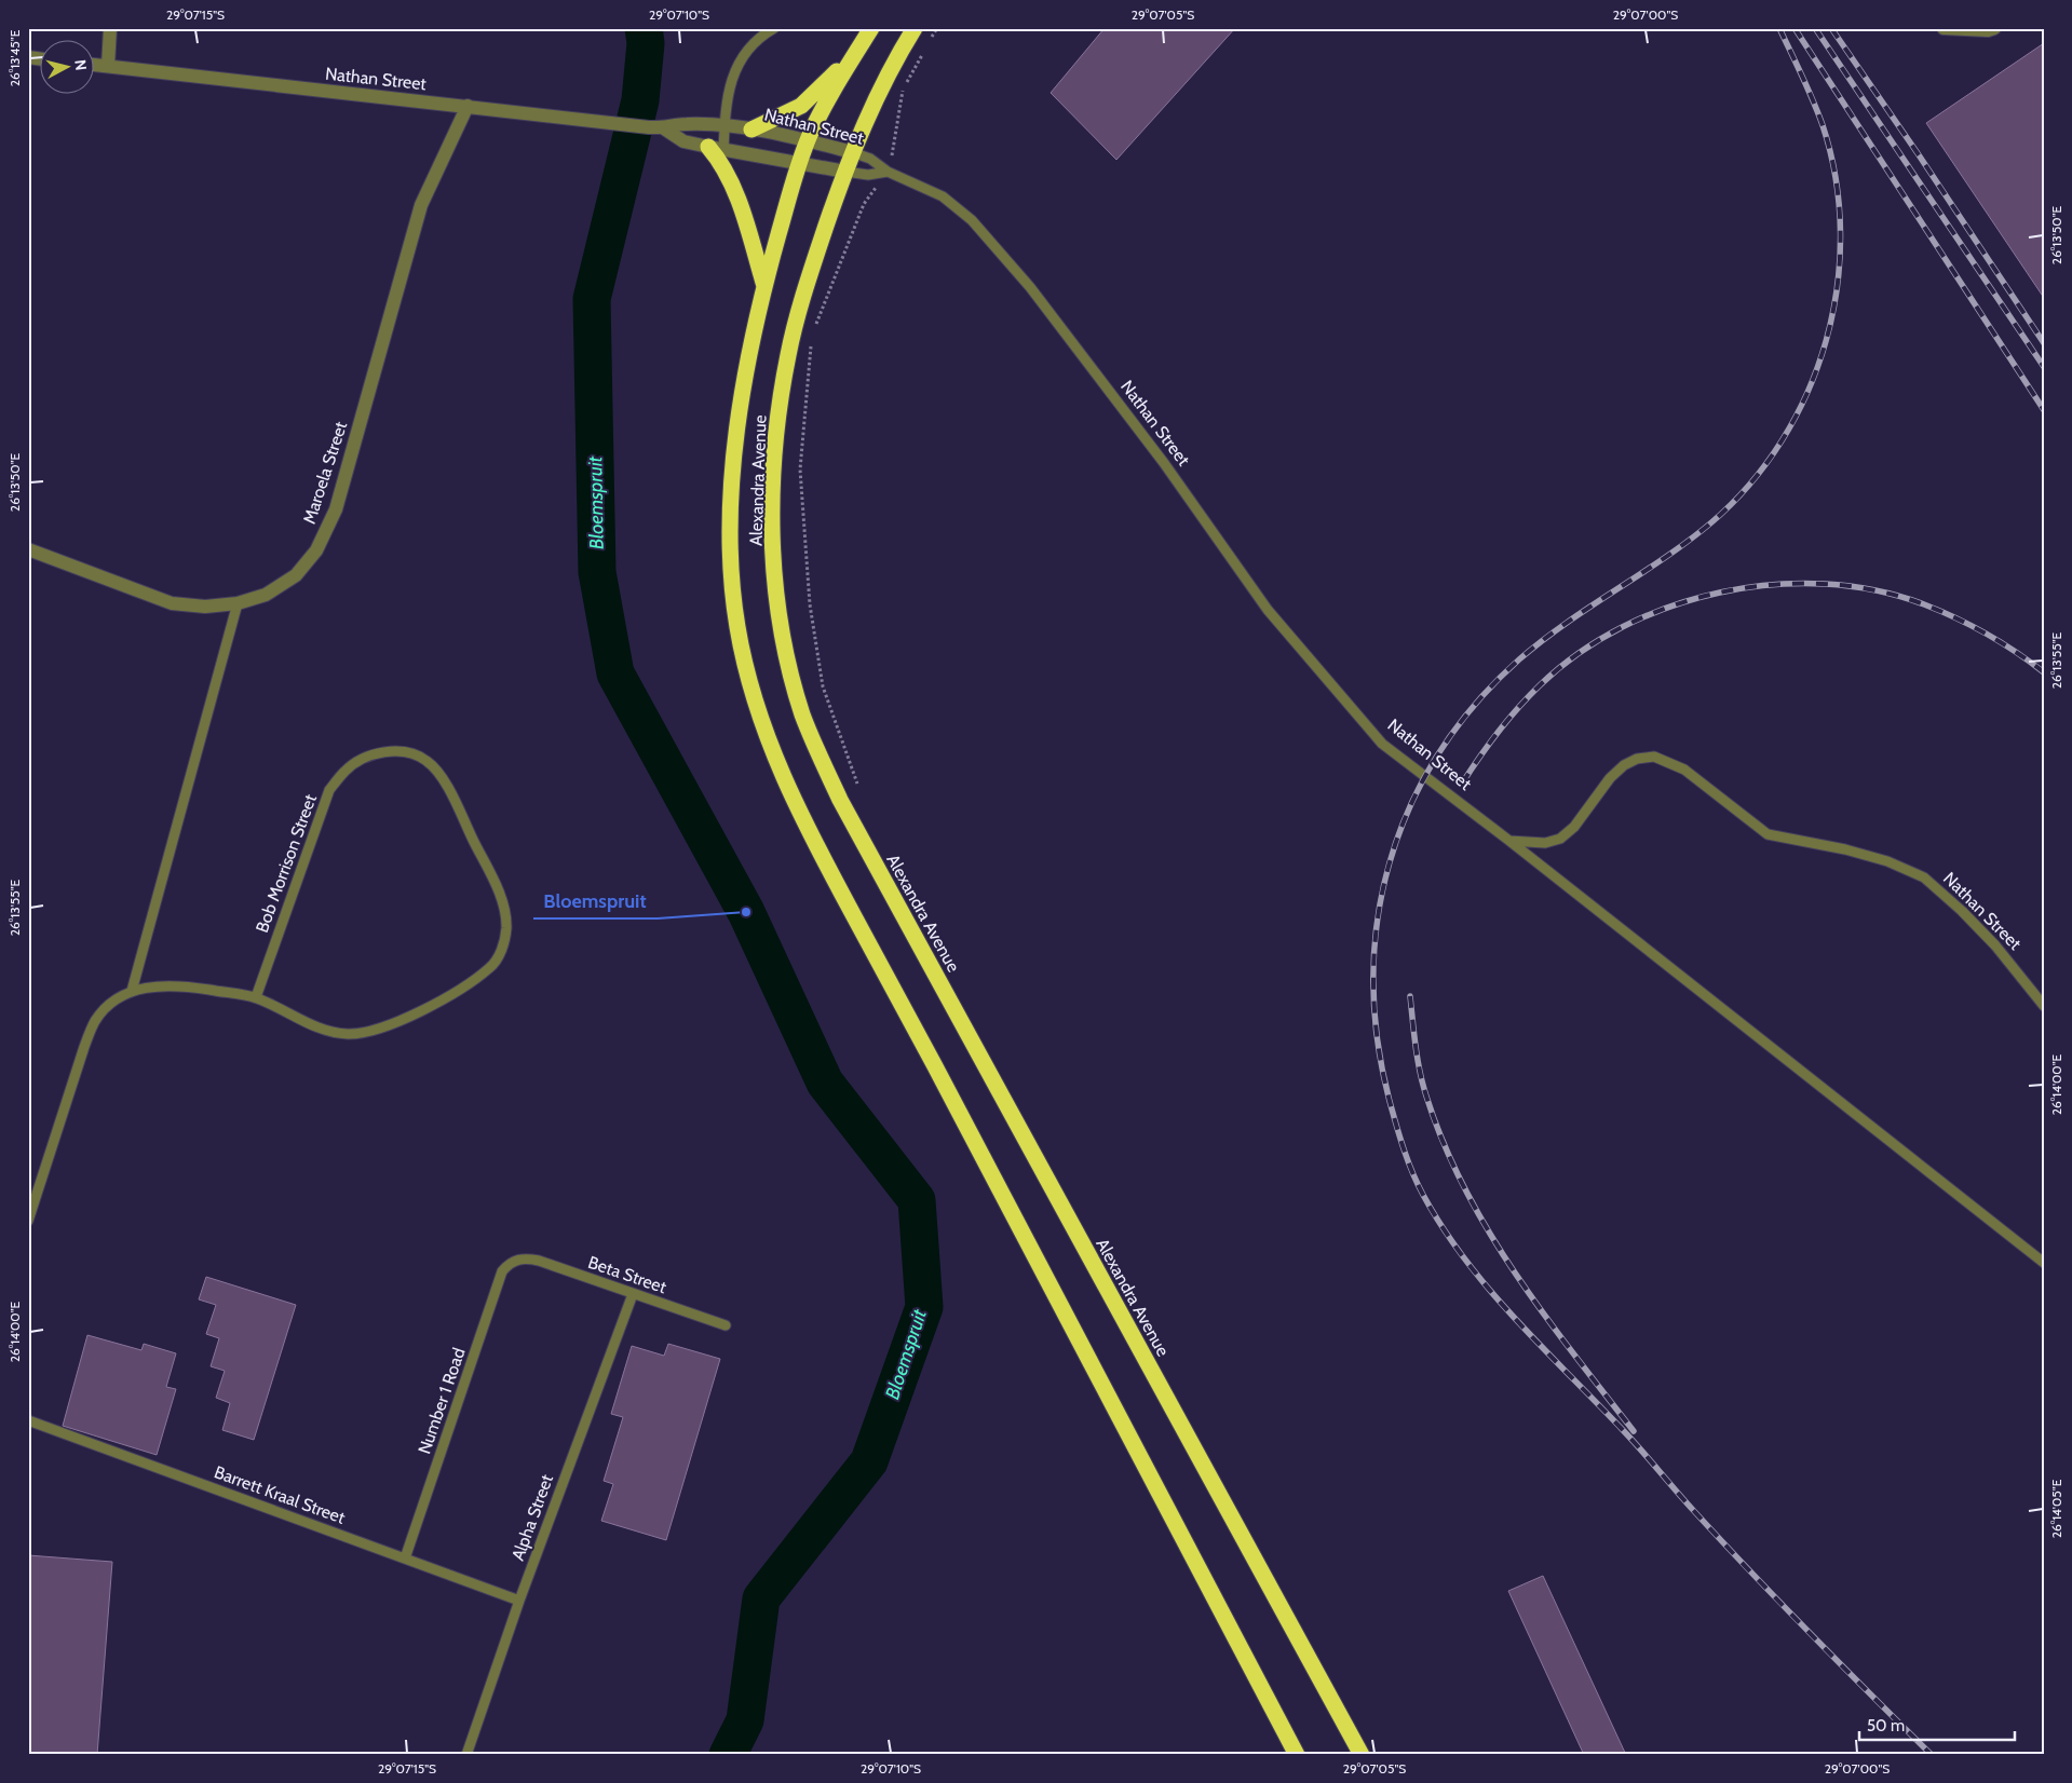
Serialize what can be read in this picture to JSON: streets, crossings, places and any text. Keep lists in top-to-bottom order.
{
  "streets": {
    "highway": ["Alexandra Avenue"],
    "street": ["Nathan Street", "Maroela Street"],
    "lane": [
      "Bob Morrison Street",
      "Beta Street",
      "Number 1 Road",
      "Barrett Kraal Street",
      "Alpha Street"
    ]
  },
  "crossings": [
    ["Nathan Street", "Maroela Street"],
    ["Nathan Street", "Alexandra Avenue"],
    ["Beta Street", "Number 1 Road"],
    ["Beta Street", "Alpha Street"],
    ["Number 1 Road", "Barrett Kraal Street"],
    ["Barrett Kraal Street", "Alpha Street"]
  ],
  "water": ["Bloemspruit"],
  "places": ["Bloemspruit"],
  "scale_bar": "50 m",
  "north": "right",
  "coordinates": [
    "29°07'15\"S",
    "29°07'10\"S",
    "29°07'05\"S",
    "29°07'00\"S",
    "26°13'45\"E",
    "26°13'50\"E",
    "26°13'55\"E",
    "26°14'00\"E",
    "26°14'05\"E"
  ]
}
